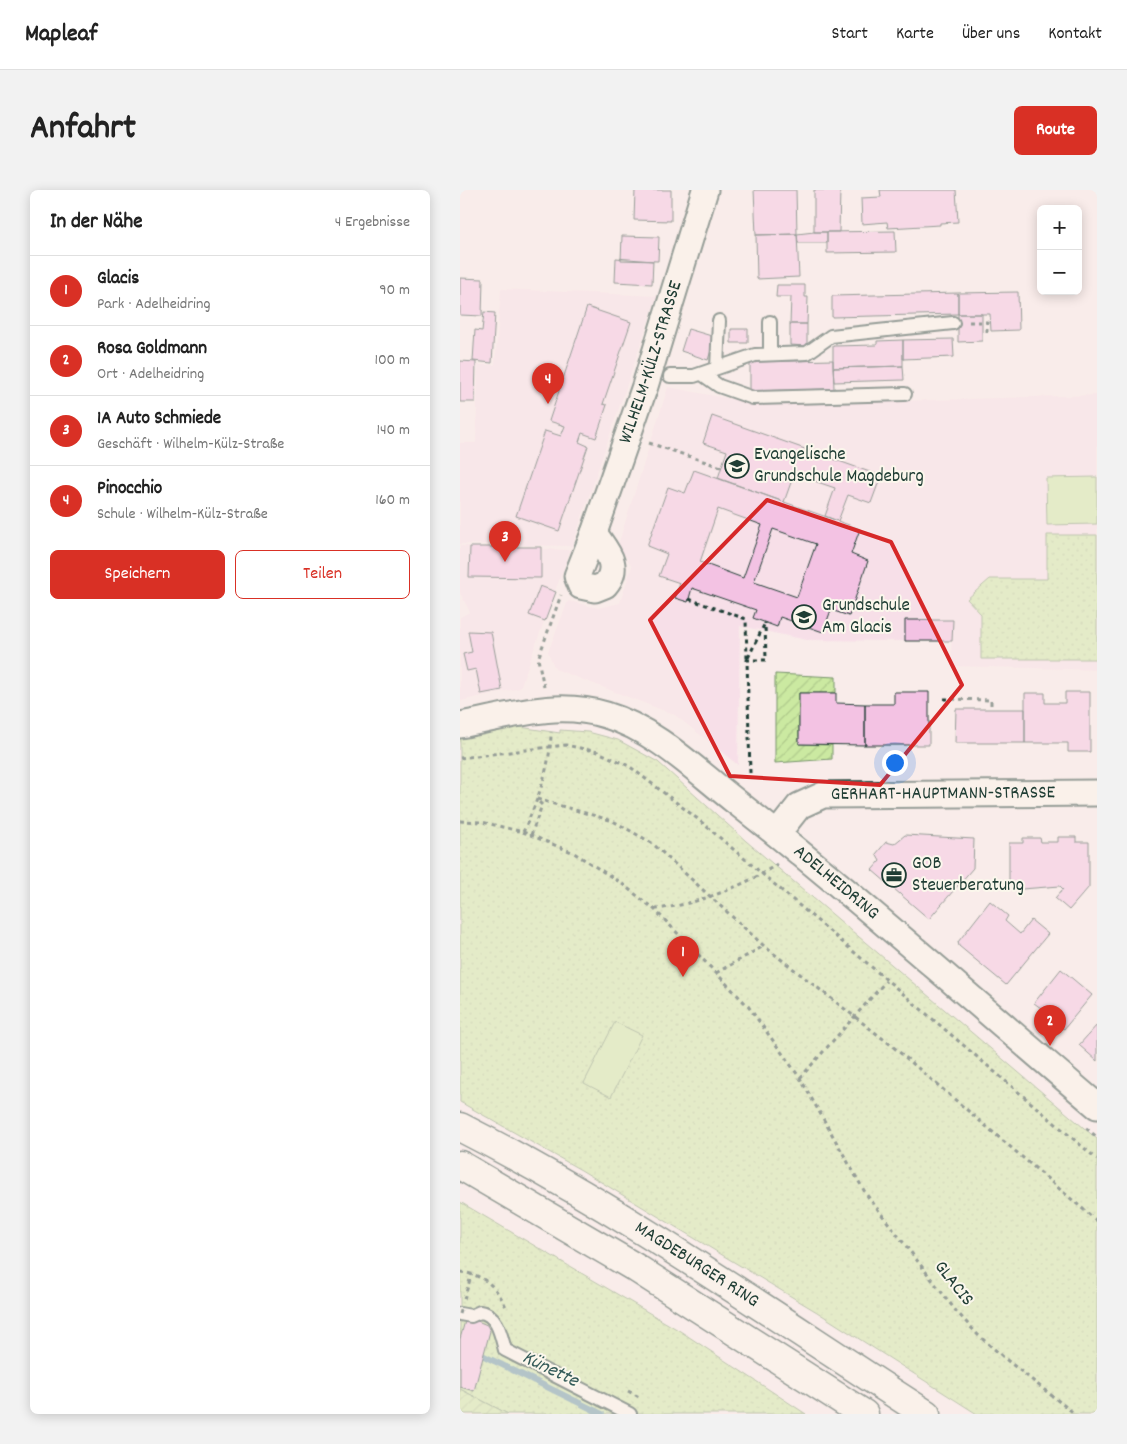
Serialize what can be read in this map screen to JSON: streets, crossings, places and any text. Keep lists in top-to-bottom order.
{
  "streets": {
    "highway": ["MAGDEBURGER RING"],
    "street": ["WILHELM-KÜLZ-STRASSE", "GERHART-HAUPTMANN-STRASSE", "ADELHEIDRING"],
    "path": ["GLACIS"]
  },
  "crossings": [
    ["GERHART-HAUPTMANN-STRASSE", "ADELHEIDRING"]
  ],
  "water": ["Künette"],
  "places": {
    "school or university": ["Evangelische Grundschule Magdeburg", "Grundschule Am Glacis"],
    "office": ["GOB Steuerberatung"]
  },
  "page": {
    "header": "Mapleaf",
    "nav": [
      "Start",
      "Karte",
      "Über uns",
      "Kontakt"
    ],
    "title": "Anfahrt",
    "buttons": [
      "Route",
      ["Speichern", "Teilen"]
    ],
    "heading": ["In der Nähe", "4 Ergebnisse"],
    "map_buttons": ["+", "−"],
    "list": [
      {
        "mark": "1",
        "name": "Glacis",
        "note": "Park · Adelheidring",
        "value": "90 m"
      },
      {
        "mark": "2",
        "name": "Rosa Goldmann",
        "note": "Ort · Adelheidring",
        "value": "100 m"
      },
      {
        "mark": "3",
        "name": "1A Auto Schmiede",
        "note": "Geschäft · Wilhelm-Külz-Straße",
        "value": "140 m"
      },
      {
        "mark": "4",
        "name": "Pinocchio",
        "note": "Schule · Wilhelm-Külz-Straße",
        "value": "160 m"
      }
    ],
    "pins": [
      "4",
      "3",
      "1",
      "2"
    ]
  }
}
